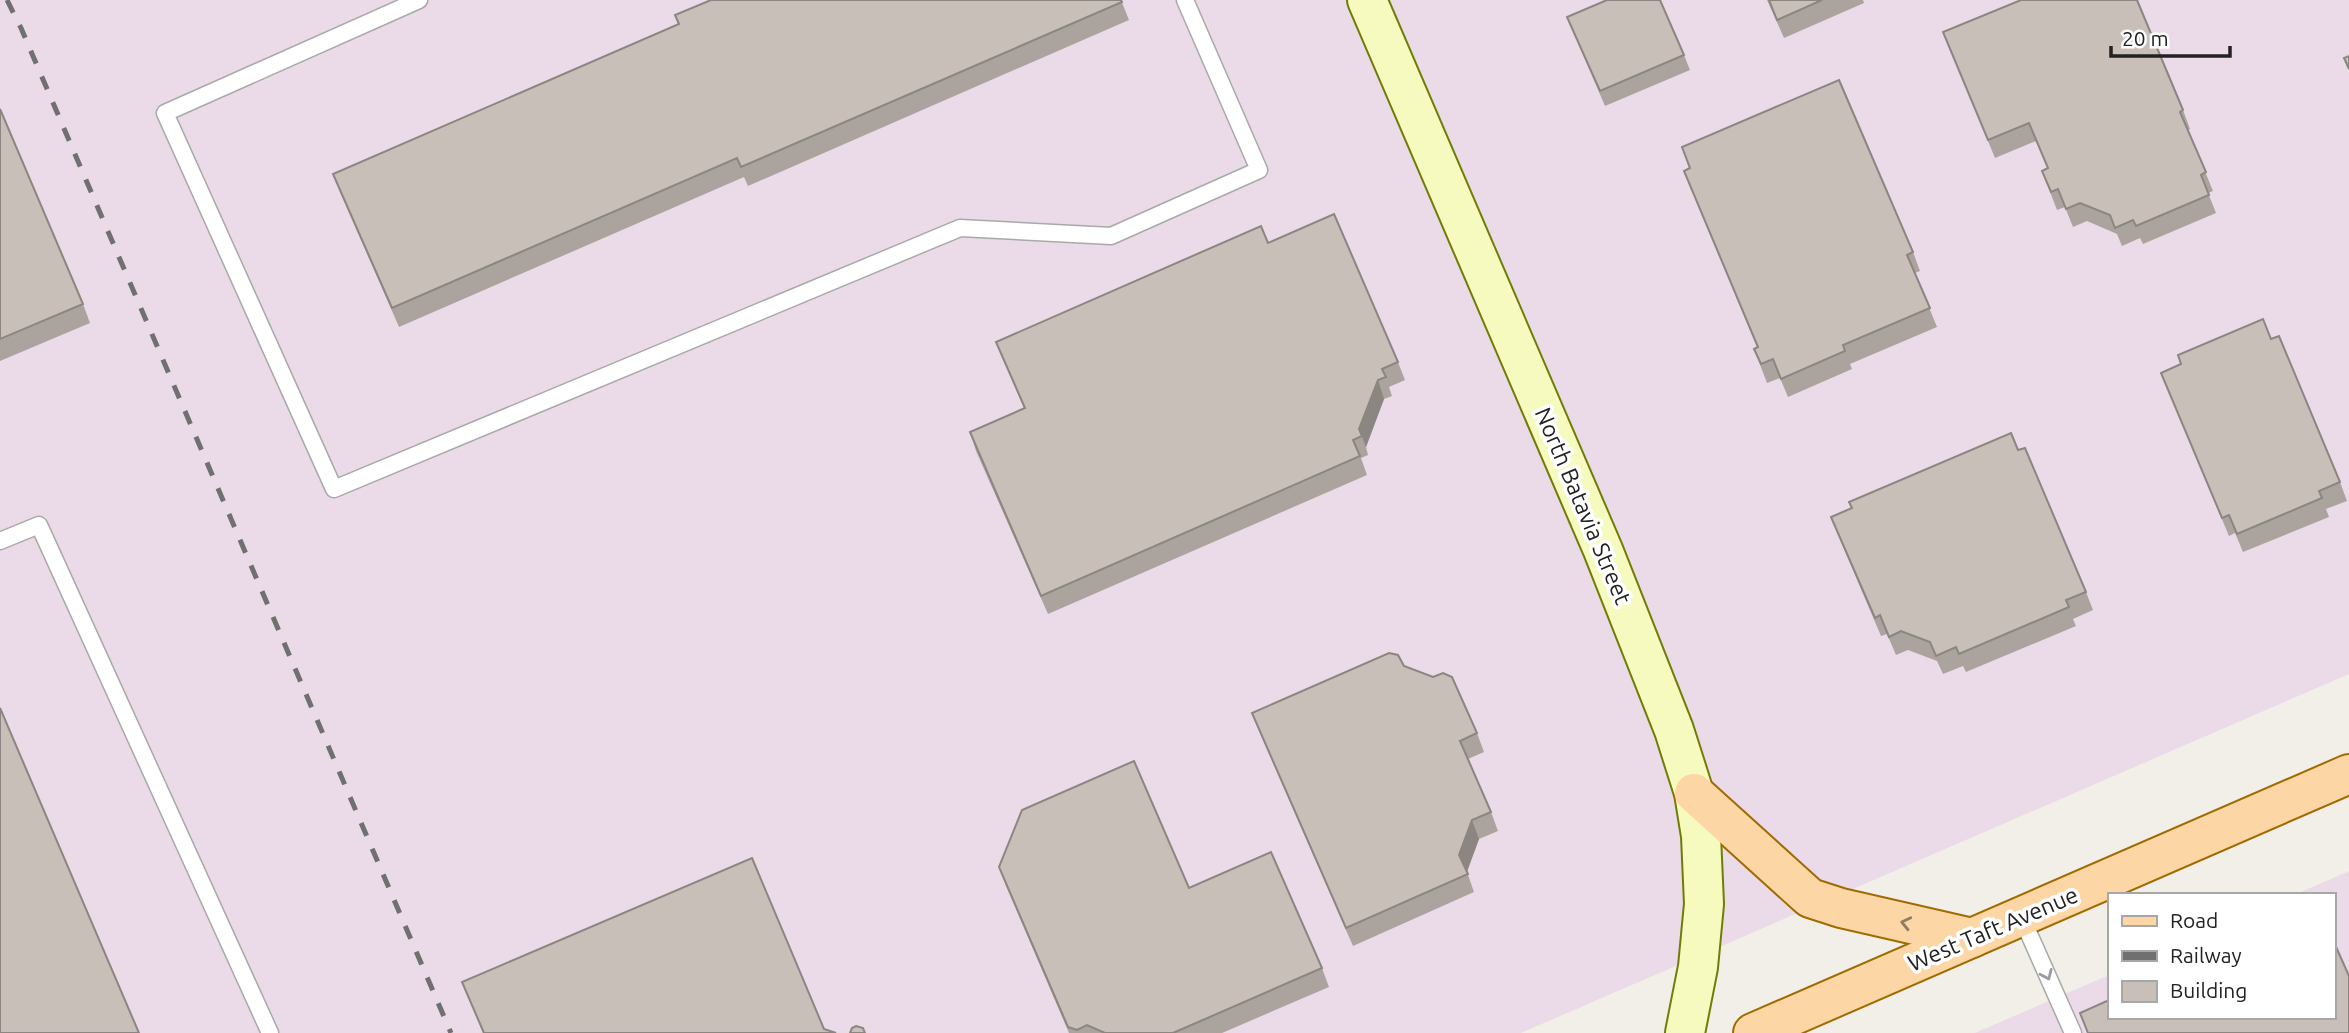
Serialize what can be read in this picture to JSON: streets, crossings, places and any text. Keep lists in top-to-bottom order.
{
  "streets": {
    "main road": ["West Taft Avenue"],
    "street": ["North Batavia Street"]
  },
  "legend": ["Road", "Railway", "Building"],
  "scale_bar": "20 m"
}
